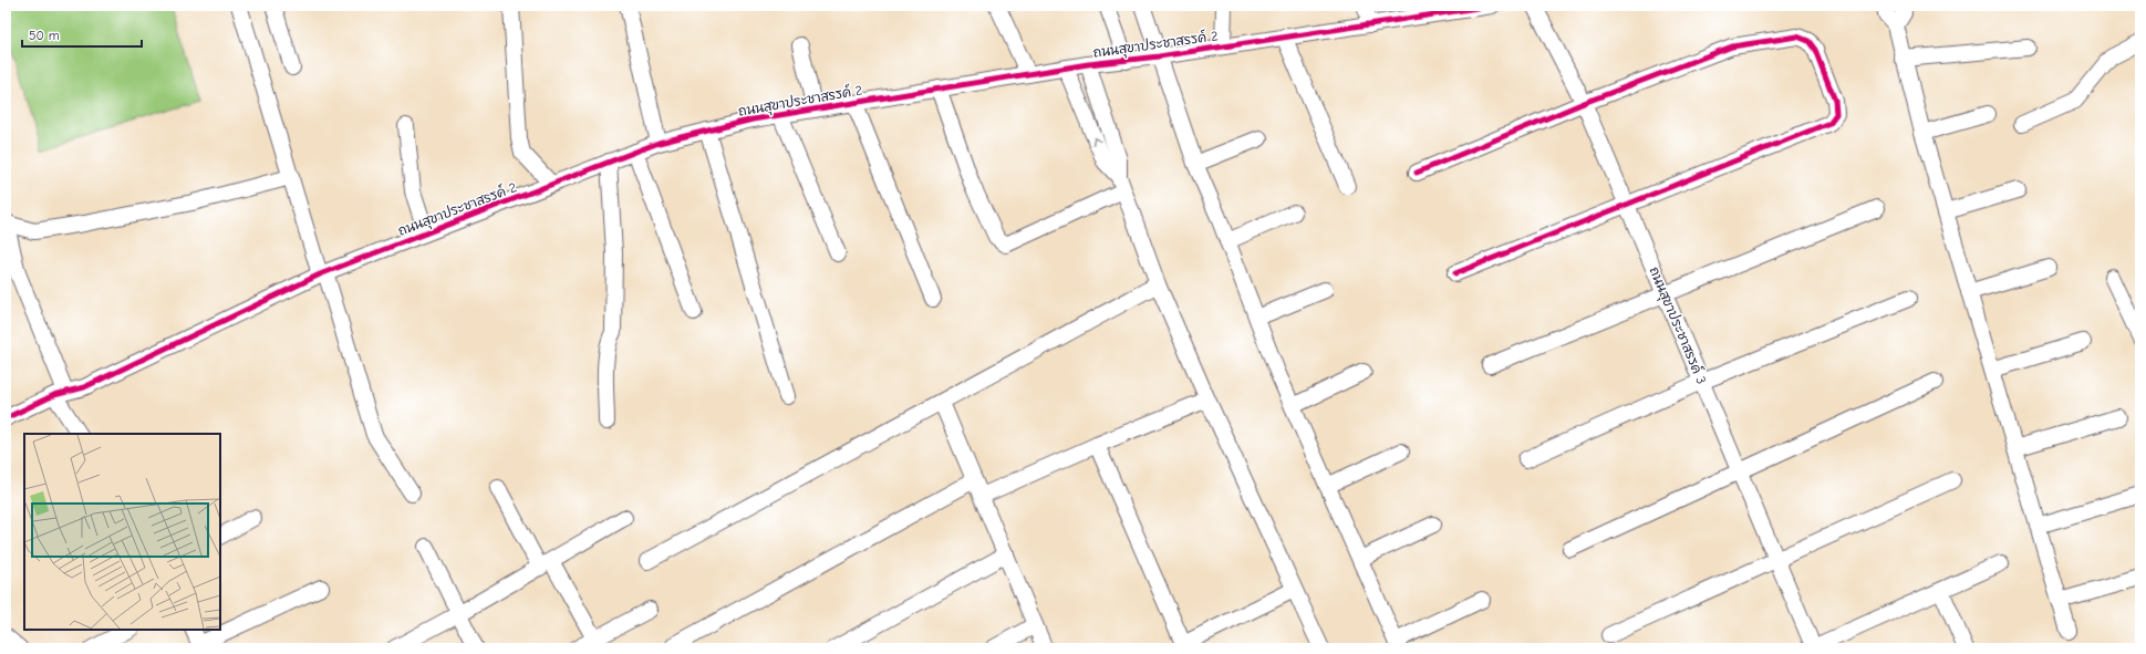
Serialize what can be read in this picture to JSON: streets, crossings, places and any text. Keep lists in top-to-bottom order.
{
  "streets": {
    "street": ["ถนนสุขาประชาสรรค์ 2", "ถนนสุขาประชาสรรค์ 3"]
  },
  "scale_bar": "50 m"
}
